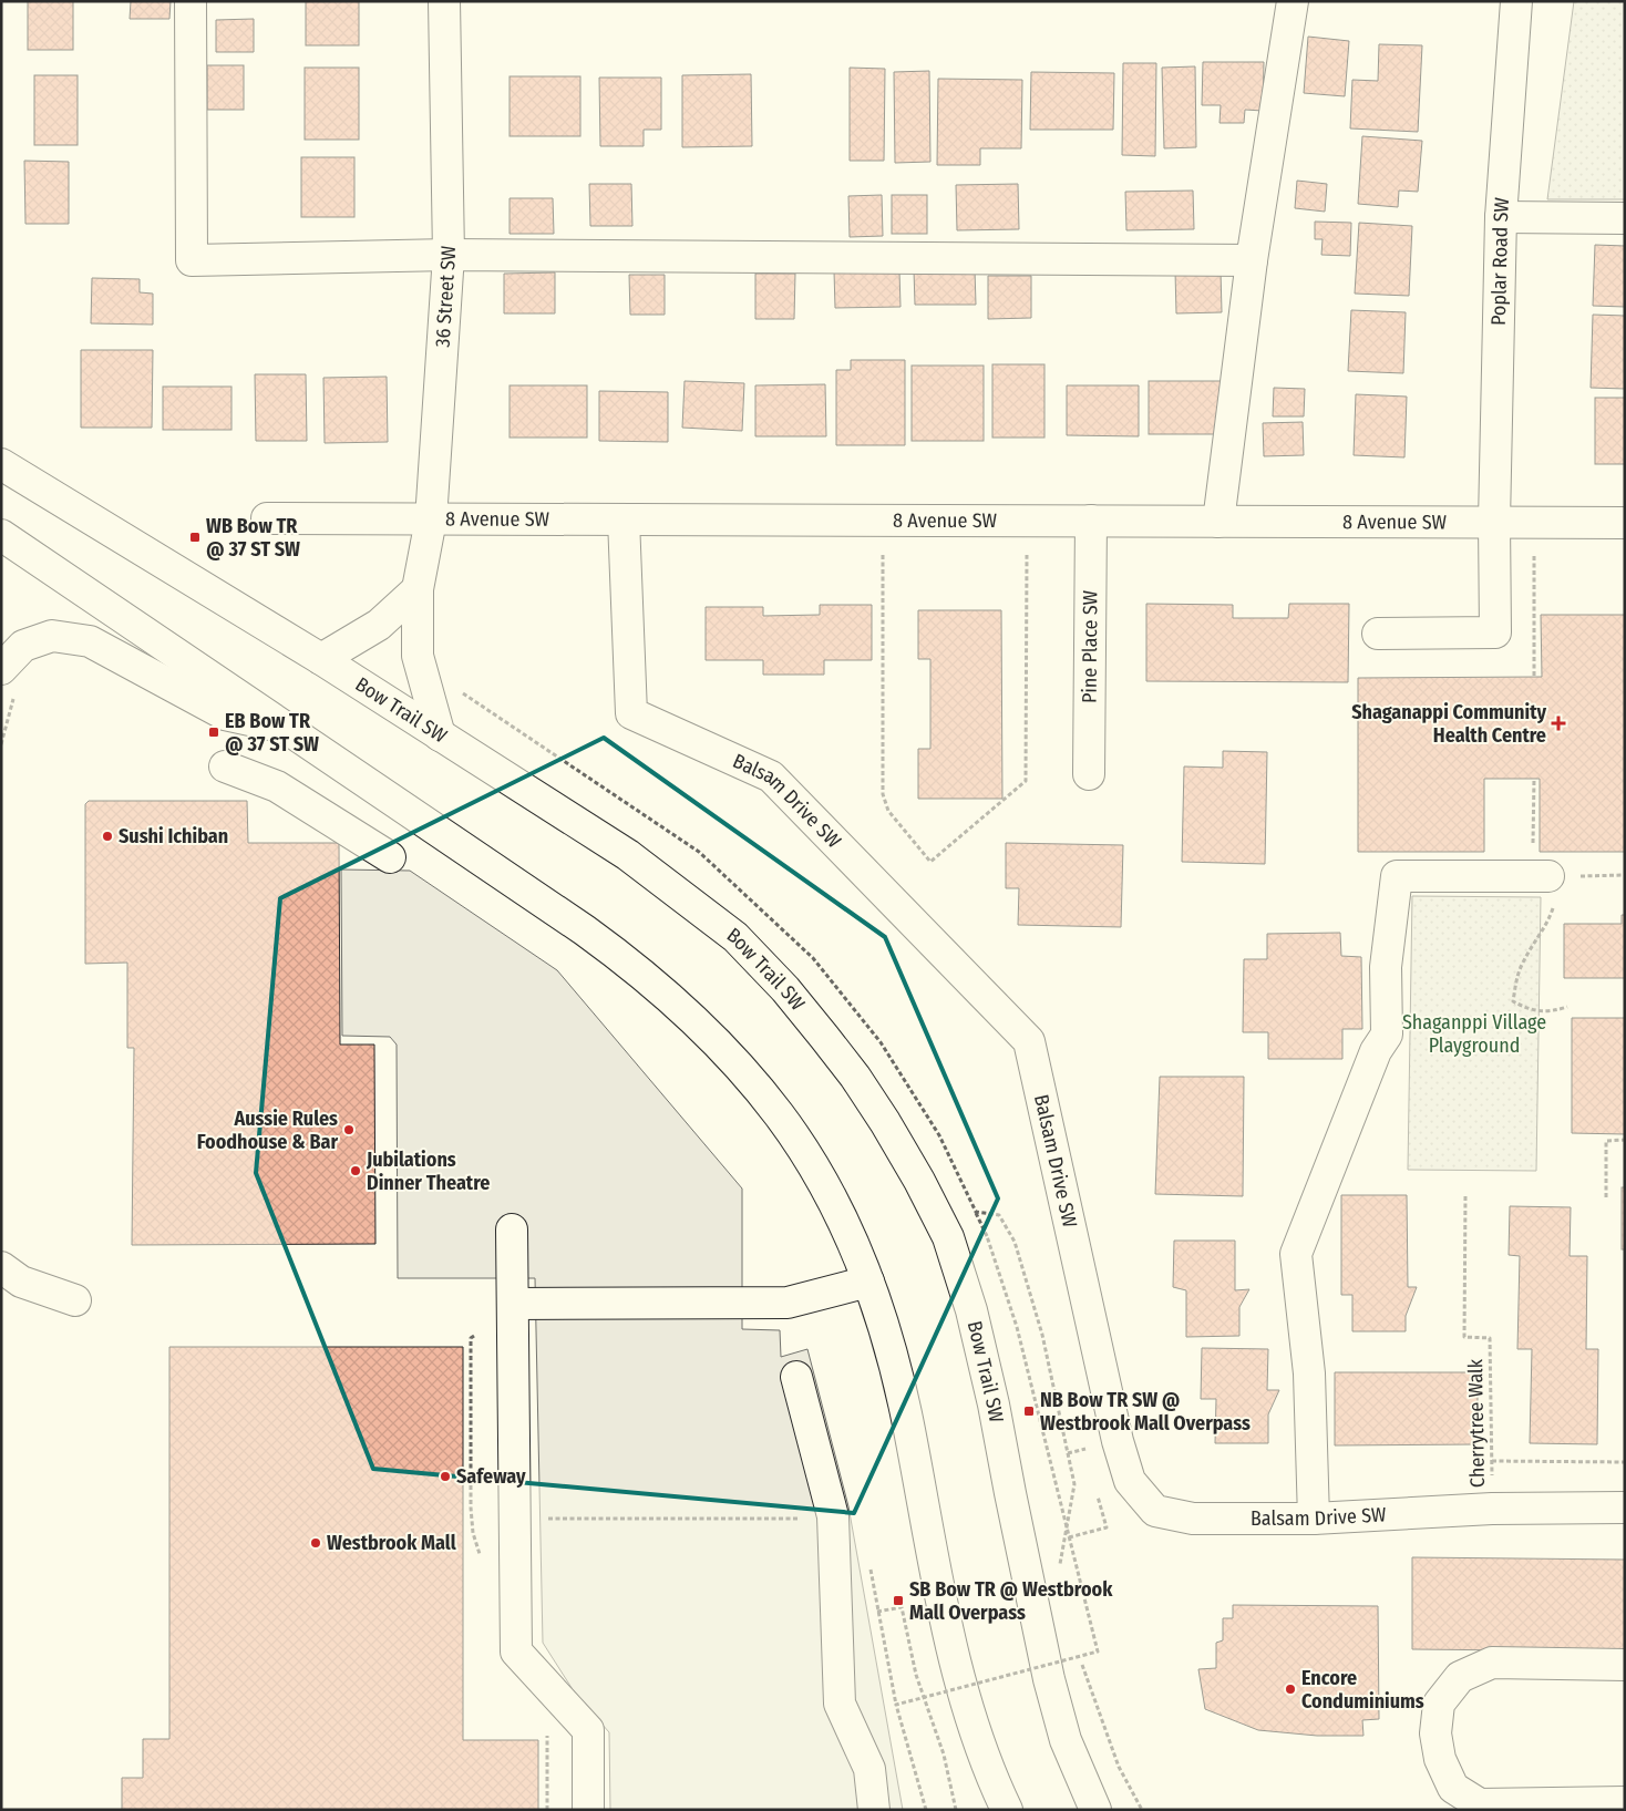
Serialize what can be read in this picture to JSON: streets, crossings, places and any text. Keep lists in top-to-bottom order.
{
  "streets": {
    "main road": [
      "Poplar Road SW",
      "36 Street SW",
      "8 Avenue SW",
      "Pine Place SW",
      "Bow Trail SW",
      "Balsam Drive SW"
    ],
    "path": ["Cherrytree Walk"]
  },
  "crossings": [
    ["Poplar Road SW", "8 Avenue SW"],
    ["36 Street SW", "8 Avenue SW"],
    ["36 Street SW", "Bow Trail SW"],
    ["8 Avenue SW", "Pine Place SW"],
    ["8 Avenue SW", "Balsam Drive SW"],
    ["Balsam Drive SW", "Cherrytree Walk"]
  ],
  "parks": ["Shaganppi Village Playground"],
  "places": {
    "transit": [
      "WB Bow TR @ 37 ST SW",
      "EB Bow TR @ 37 ST SW",
      "NB Bow TR SW @ Westbrook Mall Overpass",
      "SB Bow TR @ Westbrook Mall Overpass"
    ],
    "health": ["Shaganappi Community Health Centre"],
    "other": [
      "Sushi Ichiban",
      "Aussie Rules Foodhouse & Bar",
      "Jubilations Dinner Theatre",
      "Safeway",
      "Westbrook Mall",
      "Encore Conduminiums"
    ]
  }
}
